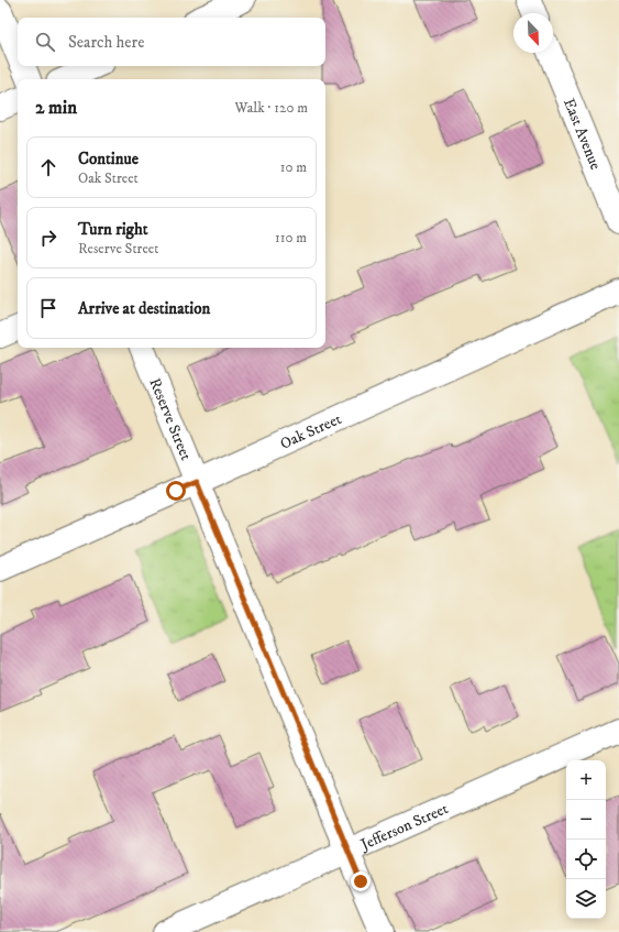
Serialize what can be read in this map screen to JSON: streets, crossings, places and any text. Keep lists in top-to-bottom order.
{
  "streets": {
    "street": [
      "East Avenue",
      "Reserve Street",
      "Oak Street",
      "Jefferson Street"
    ]
  },
  "crossings": [
    ["Reserve Street", "Oak Street"],
    ["Reserve Street", "Jefferson Street"]
  ],
  "north": "bottom right",
  "page": {
    "search": "Search here",
    "heading": ["2 min", "Walk · 120 m"],
    "list": [
      ["Continue", "Oak Street", "10 m"],
      ["Turn right", "Reserve Street", "110 m"],
      "Arrive at destination"
    ],
    "map_buttons": ["+", "−"]
  }
}
